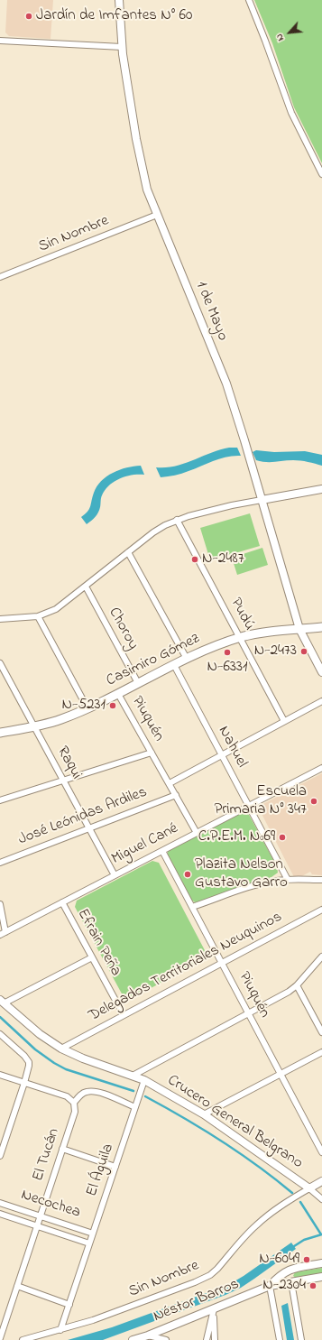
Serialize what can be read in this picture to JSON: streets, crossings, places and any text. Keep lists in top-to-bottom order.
{
  "streets": {
    "main road": ["Casimiro Gómez"],
    "street": [
      "Sin Nombre",
      "1 de Mayo",
      "Pudú",
      "Choroy",
      "Piuquén",
      "Nahuel",
      "Raqui",
      "José Leónidas Ardiles",
      "Miguel Cané",
      "Efrain Peña",
      "Delegados Territoriales Neuquinos",
      "Crucero General Belgrano",
      "El Tucán",
      "El Águila",
      "Necochea",
      "Néstor Barros"
    ]
  },
  "crossings": [
    ["Sin Nombre", "1 de Mayo"],
    ["Sin Nombre", "Crucero General Belgrano"],
    ["Sin Nombre", "El Águila"],
    ["1 de Mayo", "Casimiro Gómez"],
    ["Pudú", "Casimiro Gómez"],
    ["Choroy", "Casimiro Gómez"],
    ["Casimiro Gómez", "Piuquén"],
    ["Casimiro Gómez", "Nahuel"],
    ["Casimiro Gómez", "Raqui"],
    ["Piuquén", "José Leónidas Ardiles"],
    ["Piuquén", "Miguel Cané"],
    ["Piuquén", "Delegados Territoriales Neuquinos"],
    ["Nahuel", "Miguel Cané"],
    ["Raqui", "José Leónidas Ardiles"],
    ["Raqui", "Miguel Cané"],
    ["Miguel Cané", "Efrain Peña"],
    ["Efrain Peña", "Delegados Territoriales Neuquinos"],
    ["Delegados Territoriales Neuquinos", "Crucero General Belgrano"],
    ["Crucero General Belgrano", "El Águila"],
    ["El Tucán", "Necochea"],
    ["El Águila", "Necochea"]
  ],
  "places": [
    "Jardín de Imfantes N° 60",
    "N-2487",
    "N-2473",
    "N-6331",
    "N-5231",
    "Escuela Primaria N° 347",
    "C.P.E.M. Nº69",
    "Plazita Nelson Gustavo Garro",
    "N-6049",
    "N-2304"
  ],
  "north": "bottom left"
}
